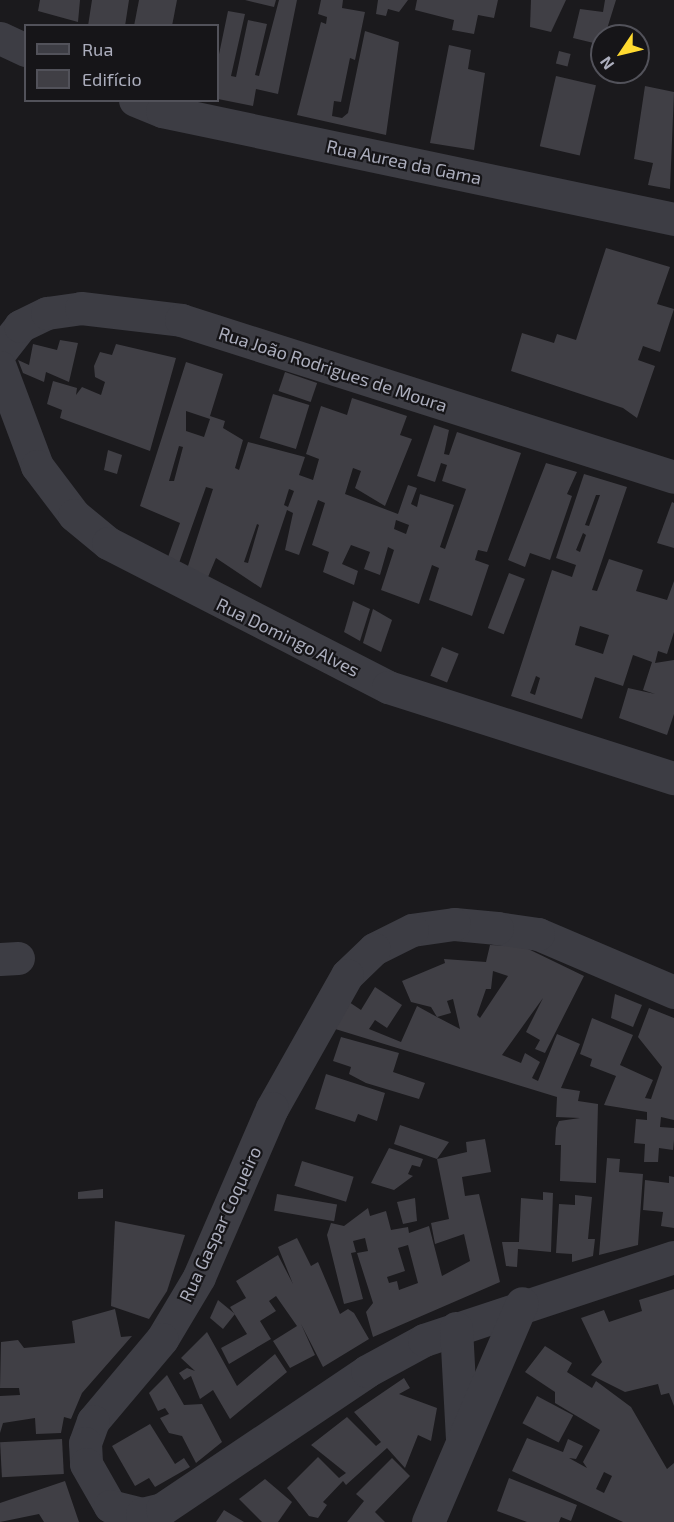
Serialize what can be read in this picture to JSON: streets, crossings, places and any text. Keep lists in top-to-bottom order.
{
  "streets": {
    "street": [
      "Rua Aurea da Gama",
      "Rua João Rodrigues de Moura",
      "Rua Domingo Alves",
      "Rua Gaspar Coqueiro"
    ]
  },
  "legend": ["Rua", "Edifício"],
  "north": "bottom left"
}
